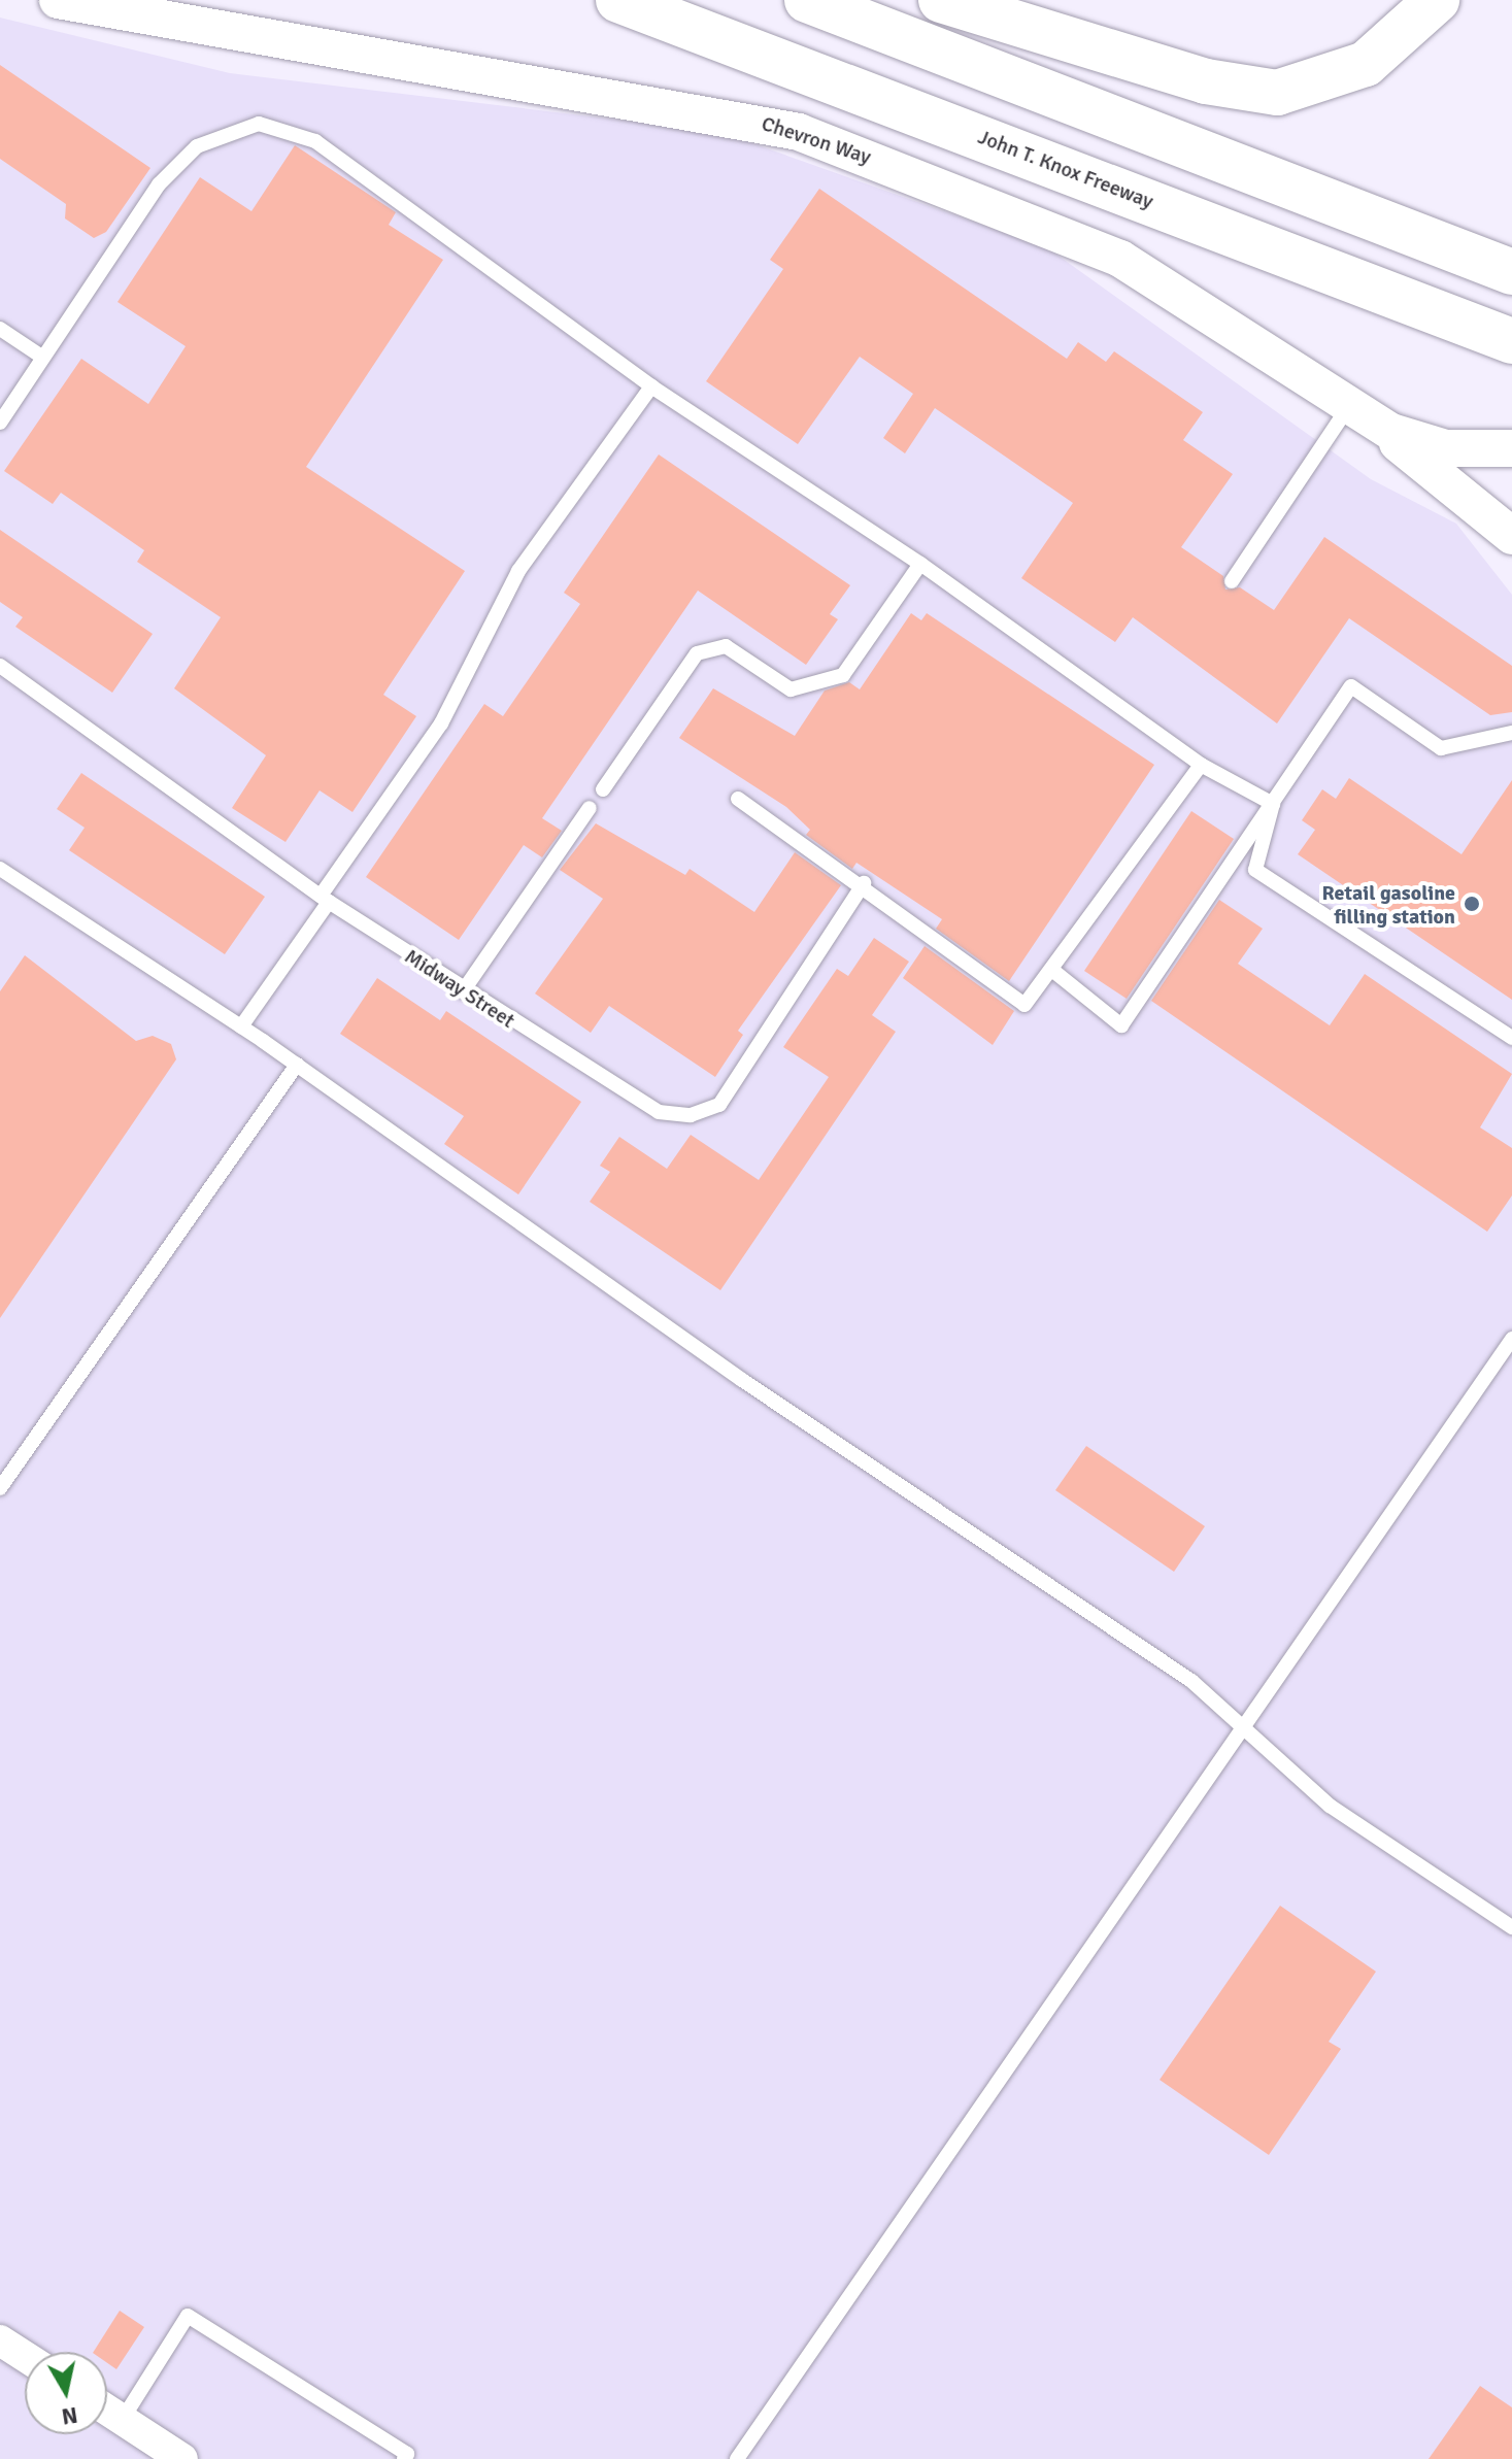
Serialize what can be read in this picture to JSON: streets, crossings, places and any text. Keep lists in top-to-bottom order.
{
  "streets": {
    "highway": ["John T. Knox Freeway"],
    "street": ["Chevron Way"],
    "lane": ["Midway Street"]
  },
  "places": ["Retail gasoline filling station"],
  "north": "bottom"
}
